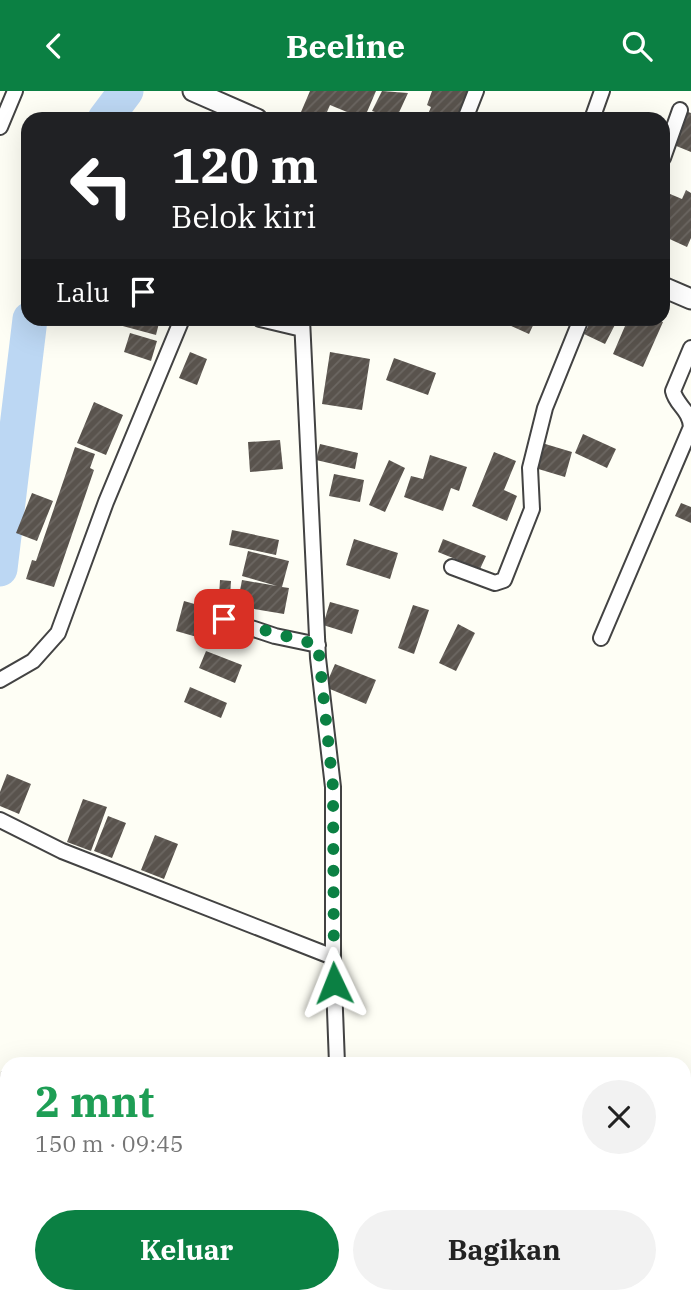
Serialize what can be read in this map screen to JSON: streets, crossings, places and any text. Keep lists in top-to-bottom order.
{
  "page": {
    "header": "Beeline",
    "turn": ["120 m", "Belok kiri"],
    "then": "Lalu",
    "heading": ["2 mnt", "150 m · 09:45"],
    "buttons": ["Keluar", "Bagikan"]
  }
}
